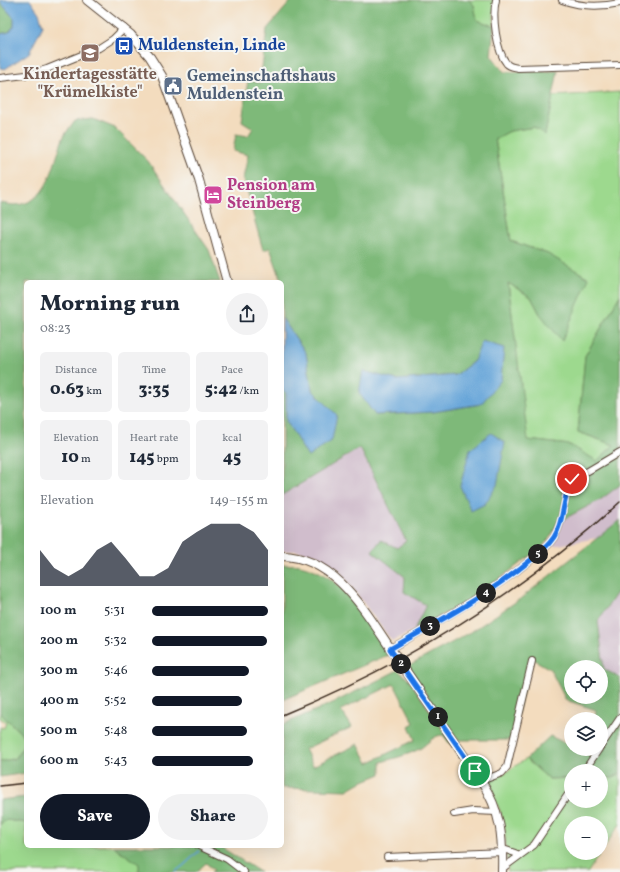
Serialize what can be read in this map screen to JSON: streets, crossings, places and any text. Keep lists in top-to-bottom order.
{
  "places": {
    "bus stop": ["Muldenstein, Linde"],
    "school or university": ["Kindertagesstätte \"Krümelkiste\""],
    "public building": ["Gemeinschaftshaus Muldenstein"],
    "hotel": ["Pension am Steinberg"]
  },
  "page": {
    "heading": ["Morning run", "08:23"],
    "stats": [
      ["Distance", "0.63 km"],
      ["Time", "3:35"],
      ["Pace", "5:42 /km"],
      ["Elevation", "10 m"],
      ["Heart rate", "145 bpm"],
      ["kcal", "45"]
    ],
    "chart": ["Elevation", "149–155 m"],
    "pins": [
      "5",
      "4",
      "3",
      "2",
      "1"
    ],
    "list": [
      {
        "name": "100 m",
        "note": "5:31"
      },
      {
        "name": "200 m",
        "note": "5:32"
      },
      {
        "name": "300 m",
        "note": "5:46"
      },
      {
        "name": "400 m",
        "note": "5:52"
      },
      {
        "name": "500 m",
        "note": "5:48"
      },
      {
        "name": "600 m",
        "note": "5:43"
      }
    ],
    "map_buttons": ["+", "−"],
    "buttons": ["Save", "Share"]
  }
}
